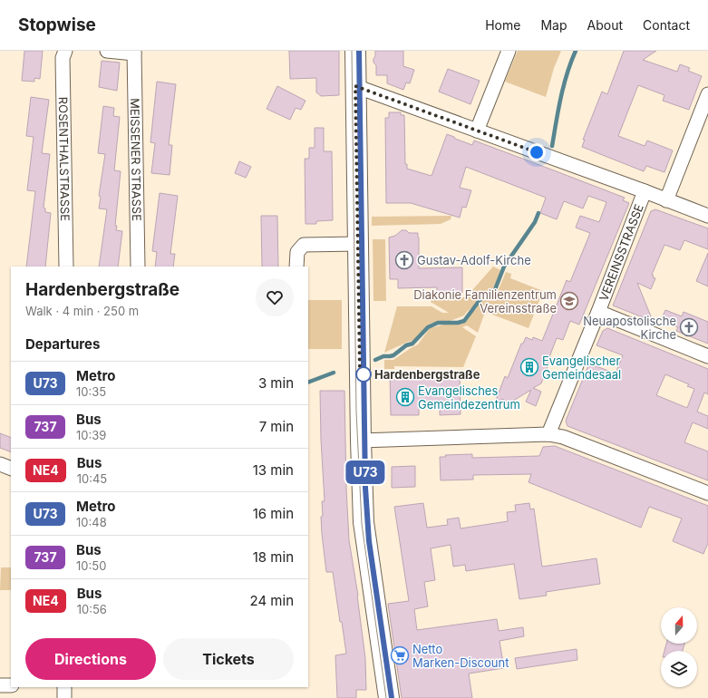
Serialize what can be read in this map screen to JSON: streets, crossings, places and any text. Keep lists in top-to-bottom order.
{
  "streets": {
    "street": ["ROSENTHALSTRASSE", "MEISSENER STRASSE", "VEREINSSTRASSE"]
  },
  "places": {
    "church": ["Gustav-Adolf-Kirche", "Neuapostolische Kirche"],
    "school or university": ["Diakonie Familienzentrum Vereinsstraße"],
    "building": ["Evangelischer Gemeindesaal", "Evangelisches Gemeindezentrum"],
    "other": ["Hardenbergstraße"],
    "supermarket": ["Netto Marken-Discount"]
  },
  "lines": ["metro line U73"],
  "north": "top",
  "page": {
    "header": "Stopwise",
    "nav": [
      "Home",
      "Map",
      "About",
      "Contact"
    ],
    "on_map": "U73",
    "heading": [
      ["Hardenbergstraße", "Walk · 4 min · 250 m"],
      "Departures"
    ],
    "list": [
      {
        "mark": "U73",
        "name": "Metro",
        "note": "10:35",
        "value": "3 min"
      },
      {
        "mark": "737",
        "name": "Bus",
        "note": "10:39",
        "value": "7 min"
      },
      {
        "mark": "NE4",
        "name": "Bus",
        "note": "10:45",
        "value": "13 min"
      },
      {
        "mark": "U73",
        "name": "Metro",
        "note": "10:48",
        "value": "16 min"
      },
      {
        "mark": "737",
        "name": "Bus",
        "note": "10:50",
        "value": "18 min"
      },
      {
        "mark": "NE4",
        "name": "Bus",
        "note": "10:56",
        "value": "24 min"
      }
    ],
    "buttons": ["Directions", "Tickets"]
  }
}
